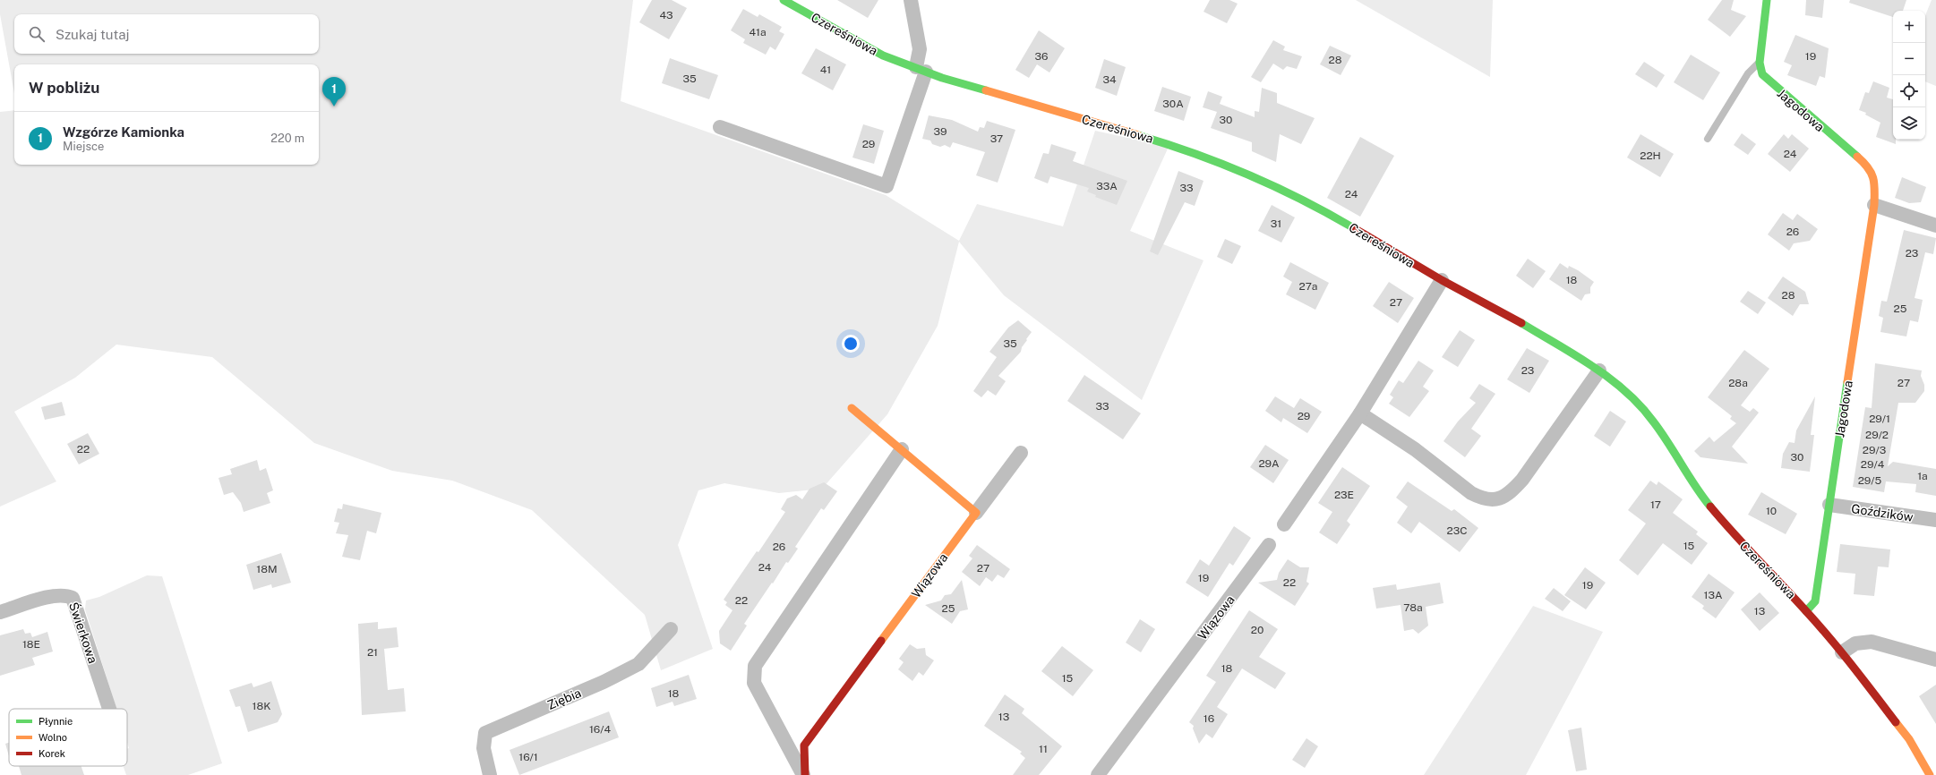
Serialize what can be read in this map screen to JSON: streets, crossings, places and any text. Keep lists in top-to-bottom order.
{
  "streets": {
    "street": [
      "Czereśniowa",
      "Jagodowa",
      "Goździków",
      "Wiązowa",
      "Świerkowa",
      "Ziębia"
    ]
  },
  "crossings": [
    ["Czereśniowa", "Jagodowa"],
    ["Jagodowa", "Goździków"]
  ],
  "house_numbers": [
    "43",
    "41a",
    "36",
    "19",
    "28",
    "41",
    "35",
    "34",
    "30A",
    "30",
    "39",
    "37",
    "29",
    "24",
    "22H",
    "33A",
    "33",
    "24",
    "31",
    "26",
    "23",
    "18",
    "27a",
    "28",
    "27",
    "25",
    "35",
    "23",
    "28a",
    "27",
    "33",
    "29",
    "29/1",
    "29/2",
    "22",
    "29/3",
    "30",
    "29A",
    "29/4",
    "1a",
    "29/5",
    "23E",
    "17",
    "10",
    "23C",
    "15",
    "26",
    "24",
    "27",
    "18M",
    "19",
    "22",
    "19",
    "13A",
    "22",
    "78a",
    "25",
    "13",
    "20",
    "18E",
    "21",
    "18",
    "15",
    "18",
    "18K",
    "13",
    "16",
    "16/4",
    "11",
    "16/1"
  ],
  "legend": ["Płynnie", "Wolno", "Korek"],
  "page": {
    "map_buttons": ["+", "−"],
    "search": "Szukaj tutaj",
    "heading": "W pobliżu",
    "pins": "1",
    "list": [
      {
        "mark": "1",
        "name": "Wzgórze Kamionka",
        "note": "Miejsce",
        "value": "220 m"
      }
    ]
  }
}
